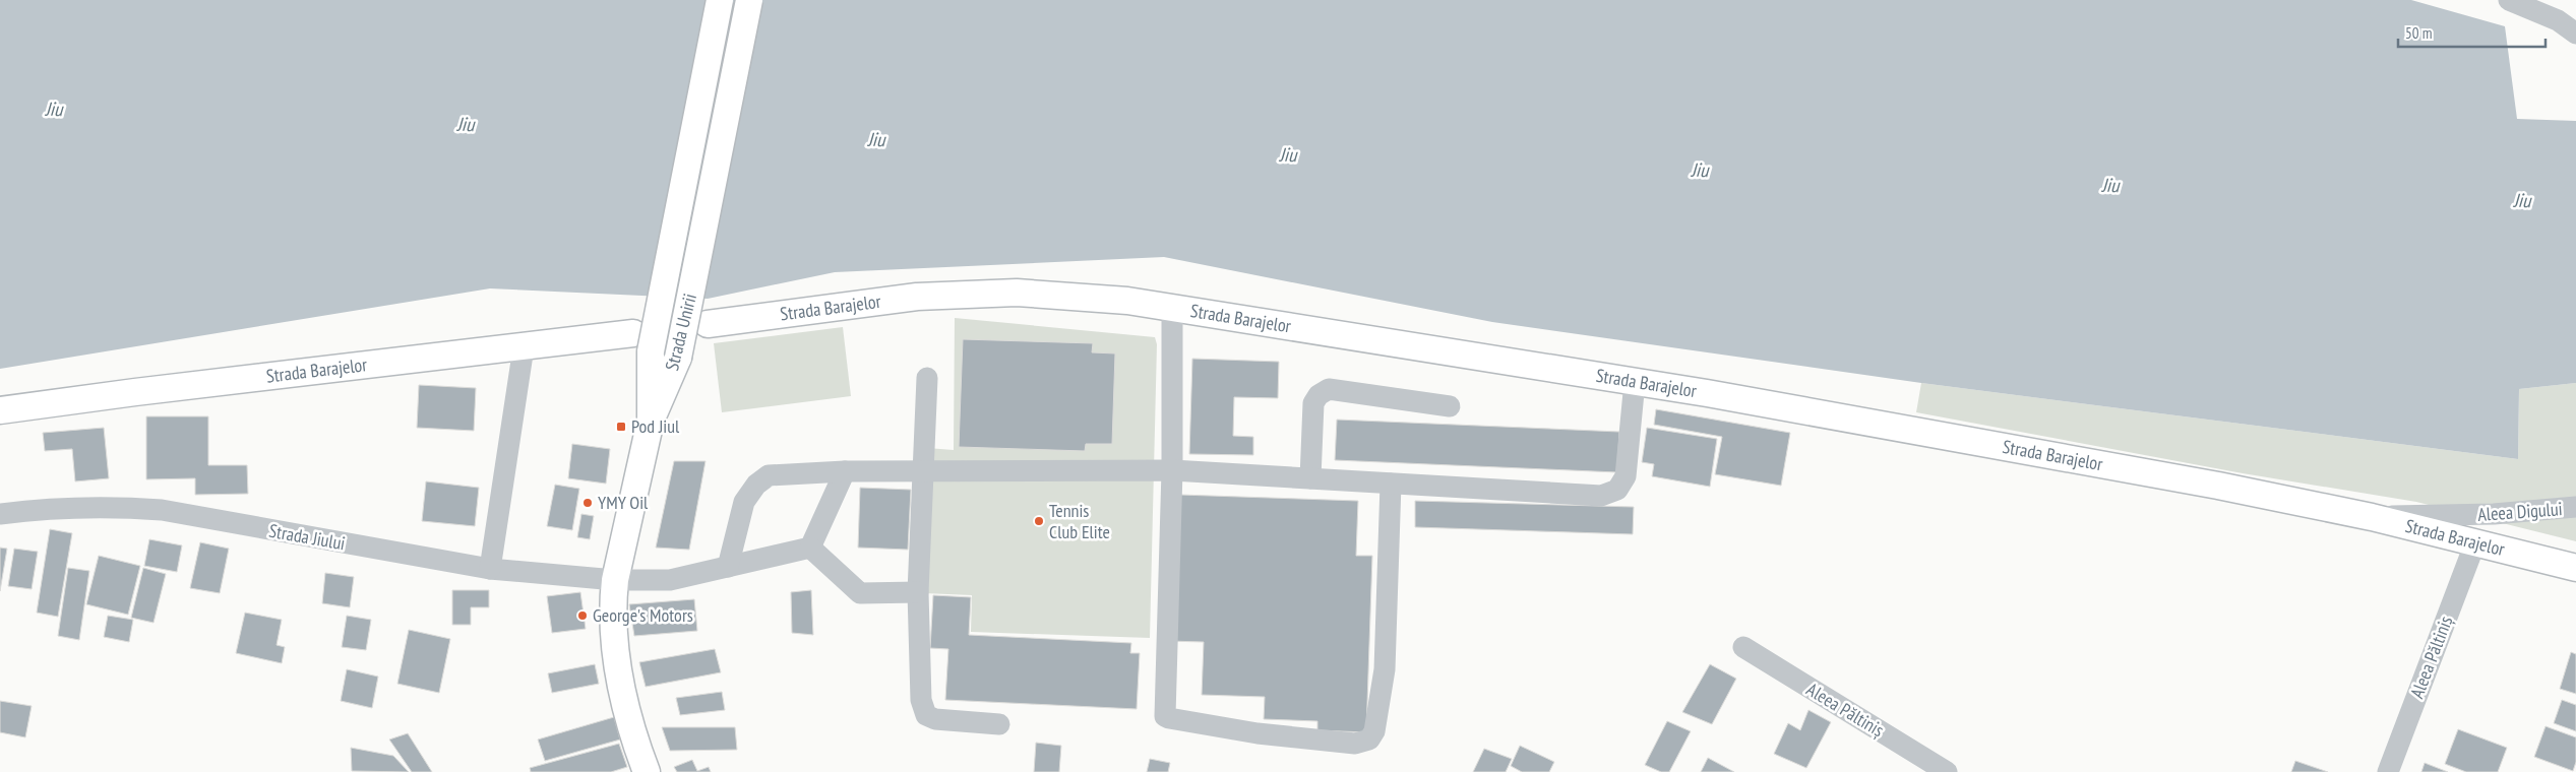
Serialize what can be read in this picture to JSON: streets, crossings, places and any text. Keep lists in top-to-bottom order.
{
  "streets": {
    "main road": ["Strada Barajelor", "Strada Unirii"],
    "street": ["Aleea Digului", "Strada Jiului", "Aleea Păltiniș"]
  },
  "crossings": [
    ["Strada Barajelor", "Strada Unirii"],
    ["Strada Barajelor", "Aleea Digului"],
    ["Strada Barajelor", "Aleea Păltiniș"]
  ],
  "water": ["Jiu"],
  "places": {
    "transit": ["Pod Jiul"],
    "other": ["YMY Oil", "Tennis Club Elite", "George's Motors"]
  },
  "scale_bar": "50 m"
}
